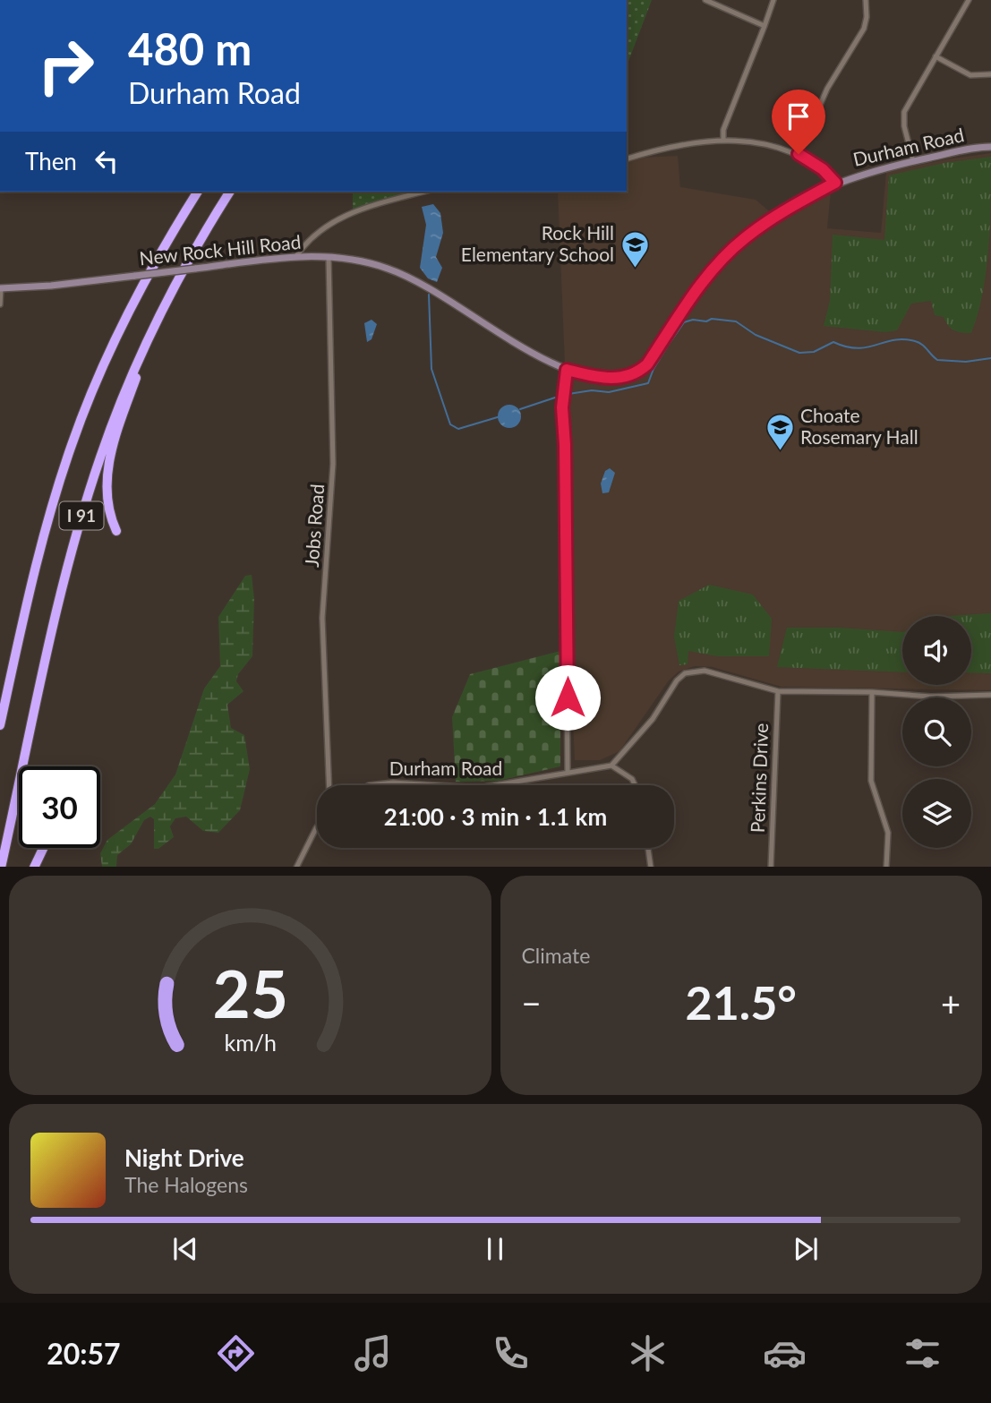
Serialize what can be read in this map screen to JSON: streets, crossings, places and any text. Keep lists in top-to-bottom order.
{
  "streets": {
    "highway": ["I 91"],
    "main road": ["Durham Road", "New Rock Hill Road"],
    "street": ["Jobs Road", "Perkins Drive"]
  },
  "crossings": [
    ["Durham Road", "New Rock Hill Road"],
    ["New Rock Hill Road", "Jobs Road"]
  ],
  "places": {
    "school or university": ["Rock Hill Elementary School", "Choate Rosemary Hall"]
  },
  "page": {
    "turn": ["480 m", "Durham Road"],
    "then": "Then",
    "limit": "30",
    "trip": "21:00 · 3 min · 1.1 km",
    "tile": "Climate",
    "heat": ["−", "21.5°", "+"],
    "song": ["Night Drive", "The Halogens"],
    "tabs": "20:57",
    "gauge": ["25", "km/h"]
  }
}
